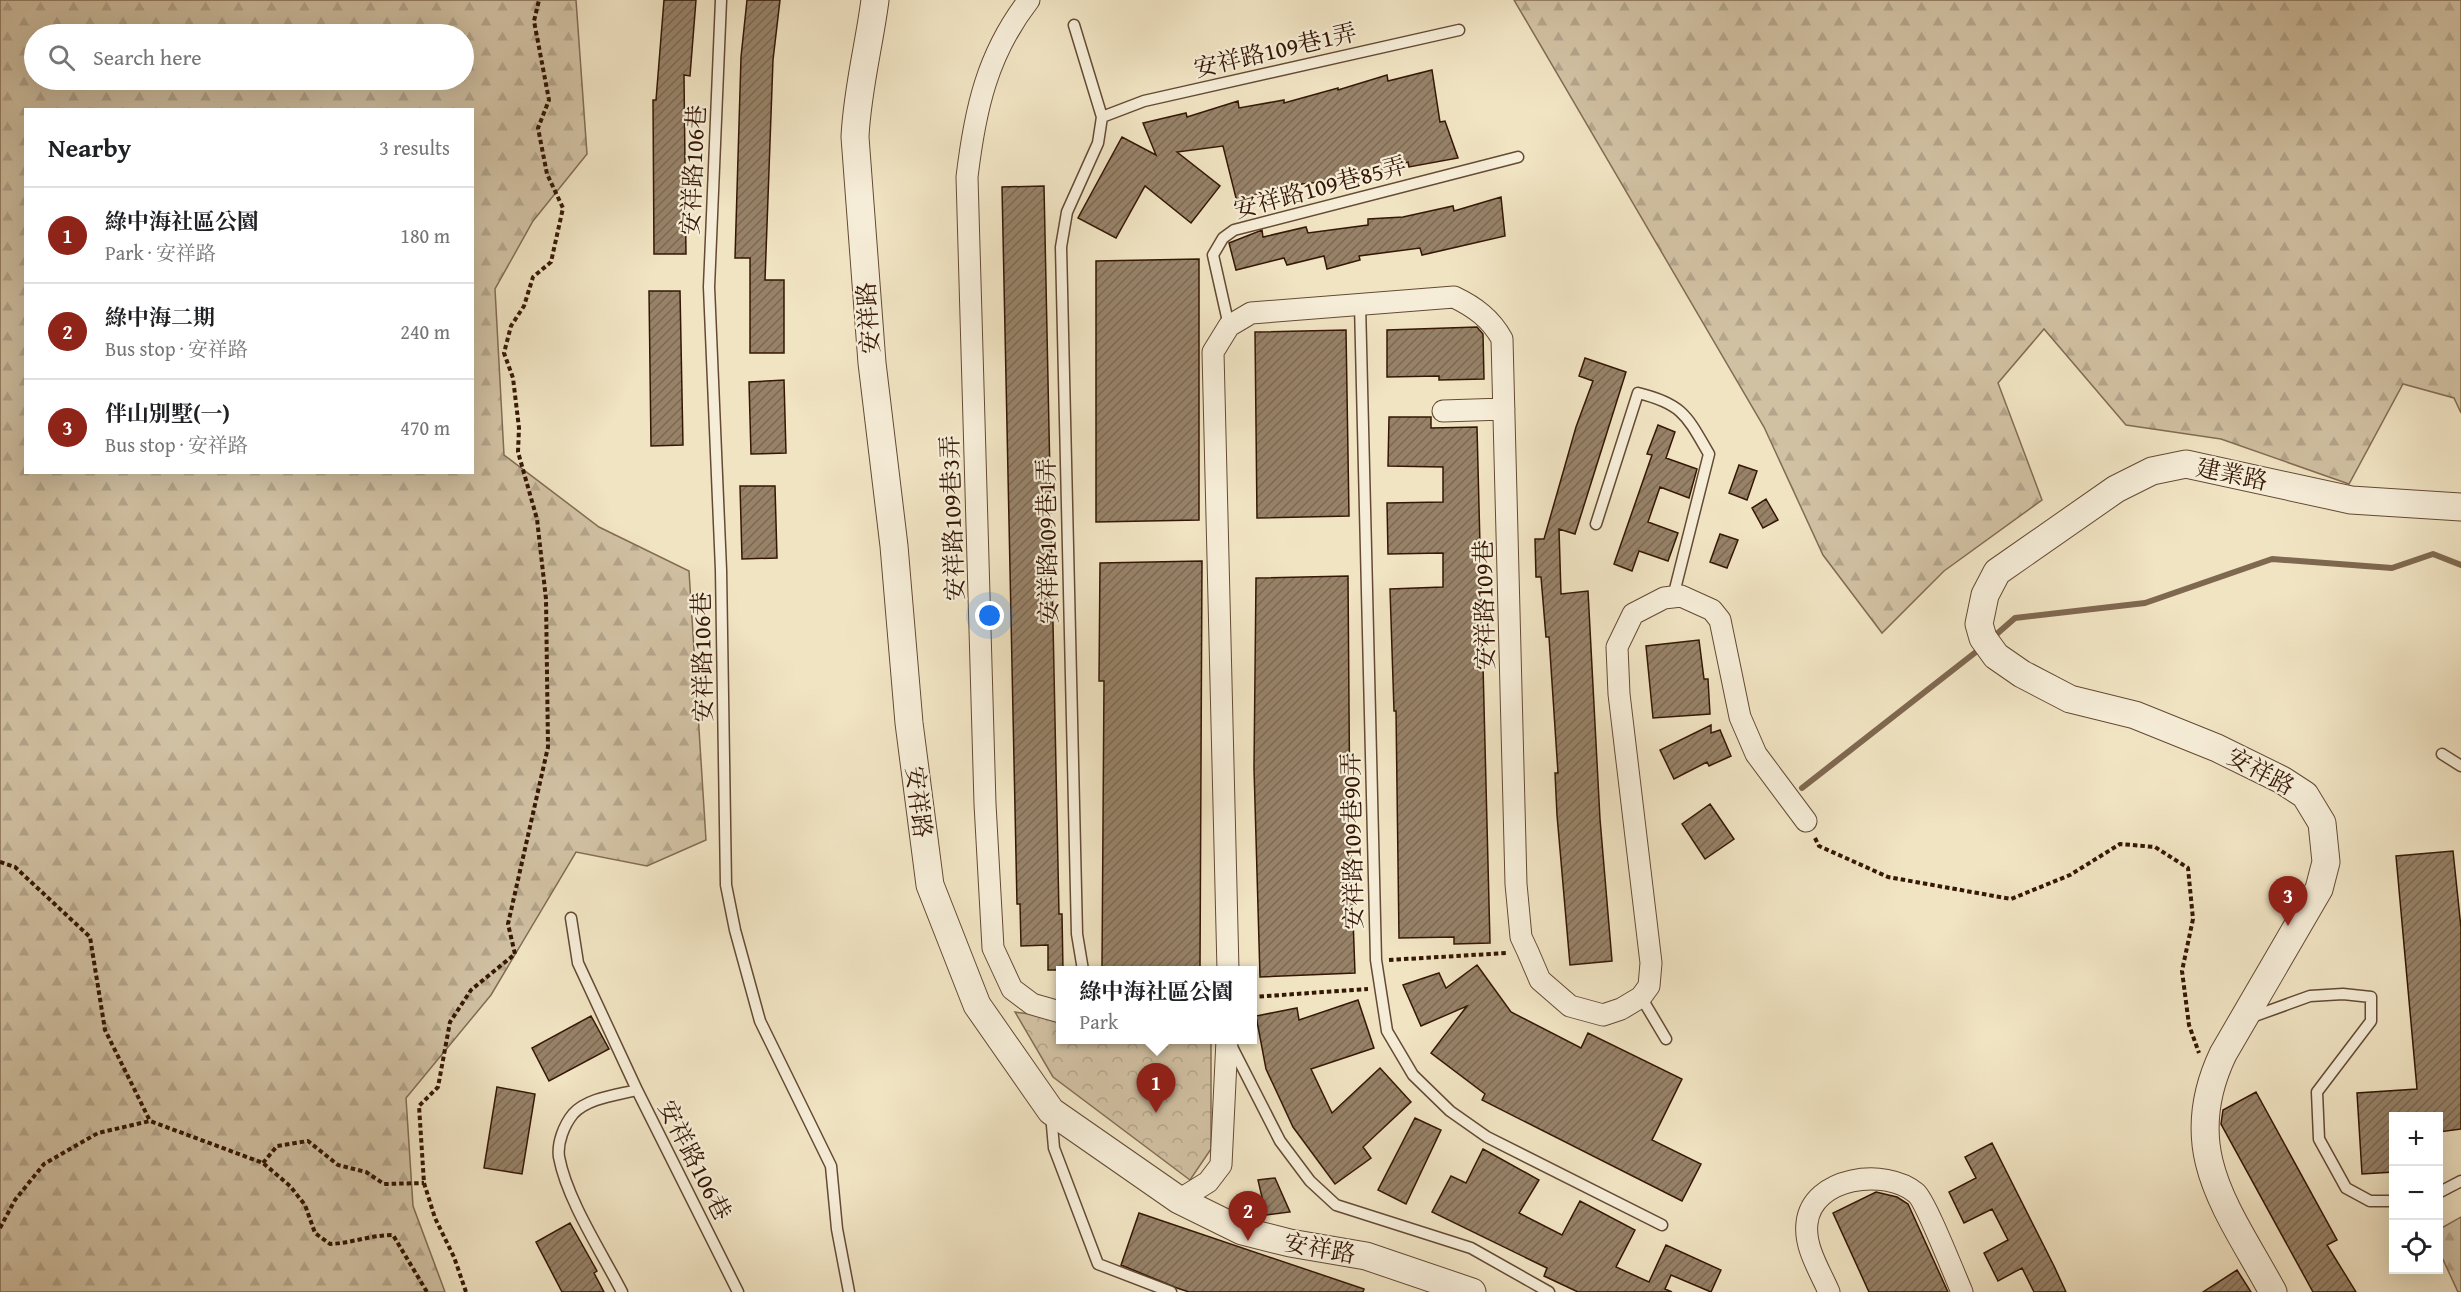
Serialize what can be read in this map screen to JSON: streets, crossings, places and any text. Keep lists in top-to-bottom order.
{
  "streets": {
    "street": [
      "安祥路",
      "建業路",
      "安祥路109巷3弄",
      "安祥路109巷"
    ],
    "lane": [
      "安祥路109巷1弄",
      "安祥路106巷",
      "安祥路109巷85弄",
      "安祥路109巷90弄"
    ]
  },
  "crossings": [
    ["安祥路109巷85弄", "安祥路109巷"],
    ["安祥路", "建業路"],
    ["安祥路109巷", "安祥路109巷90弄"]
  ],
  "page": {
    "search": "Search here",
    "heading": ["Nearby", "3 results"],
    "list": [
      {
        "mark": "1",
        "name": "綠中海社區公園",
        "note": "Park · 安祥路",
        "value": "180 m"
      },
      {
        "mark": "2",
        "name": "綠中海二期",
        "note": "Bus stop · 安祥路",
        "value": "240 m"
      },
      {
        "mark": "3",
        "name": "伴山別墅(一)",
        "note": "Bus stop · 安祥路",
        "value": "470 m"
      }
    ],
    "pins": ["3", "1", "2"],
    "popup": ["綠中海社區公園", "Park"],
    "map_buttons": ["+", "−"]
  }
}
